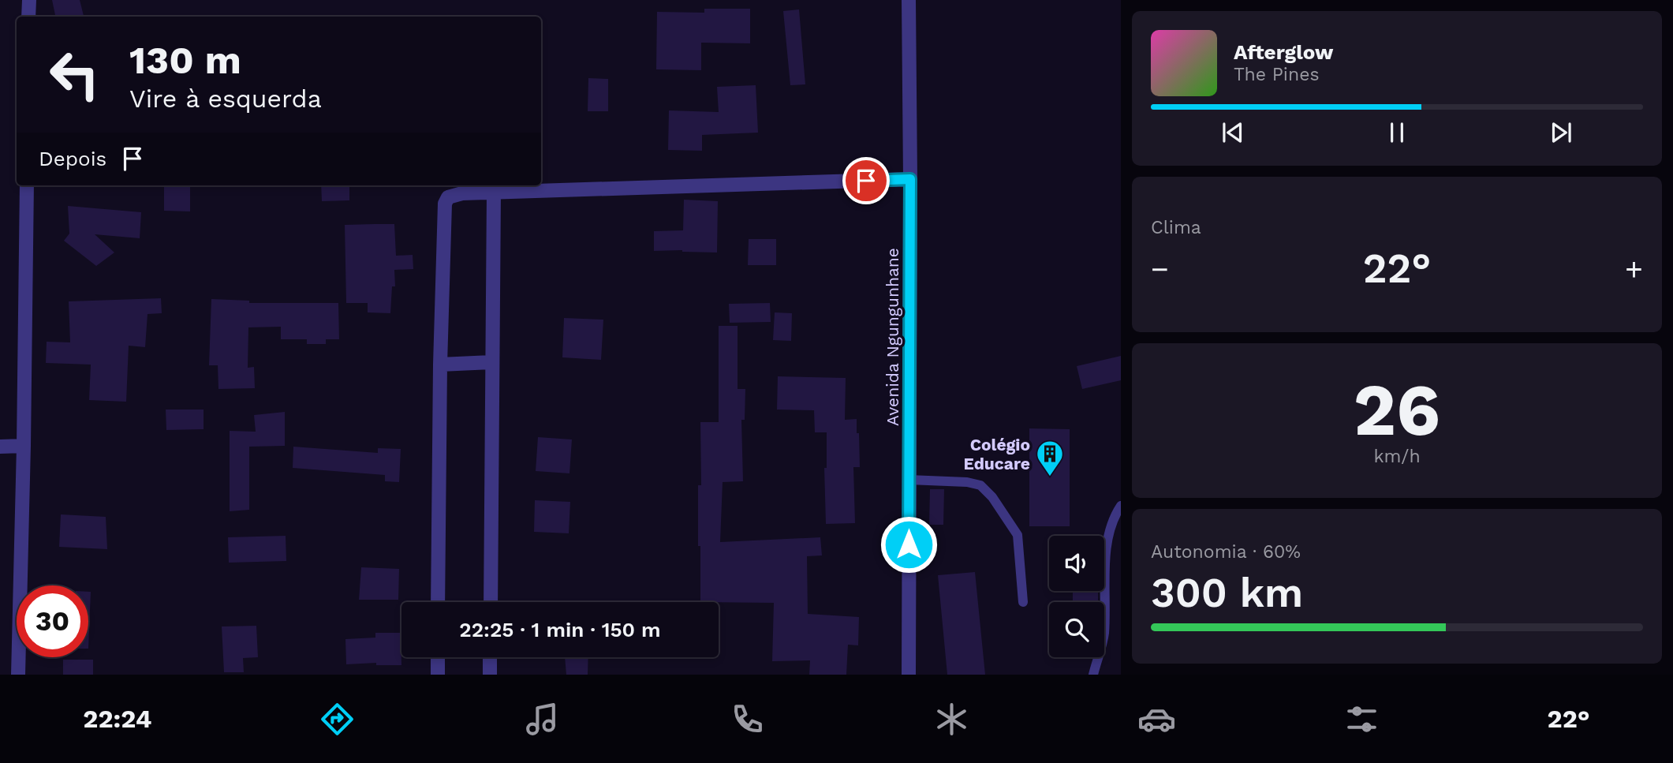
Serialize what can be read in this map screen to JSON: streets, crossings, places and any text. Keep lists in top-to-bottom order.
{
  "streets": {
    "street": ["Avenida Ngungunhane"]
  },
  "places": {
    "building": ["Colégio Educare"]
  },
  "page": {
    "turn": ["130 m", "Vire à esquerda"],
    "song": ["Afterglow", "The Pines"],
    "then": "Depois",
    "tile": [
      "Clima",
      ["26", "km/h"],
      ["Autonomia · 60%", "300 km"]
    ],
    "heat": ["−", "22°", "+"],
    "limit": "30",
    "trip": "22:25 · 1 min · 150 m",
    "tabs": ["22:24", "22°"]
  }
}
